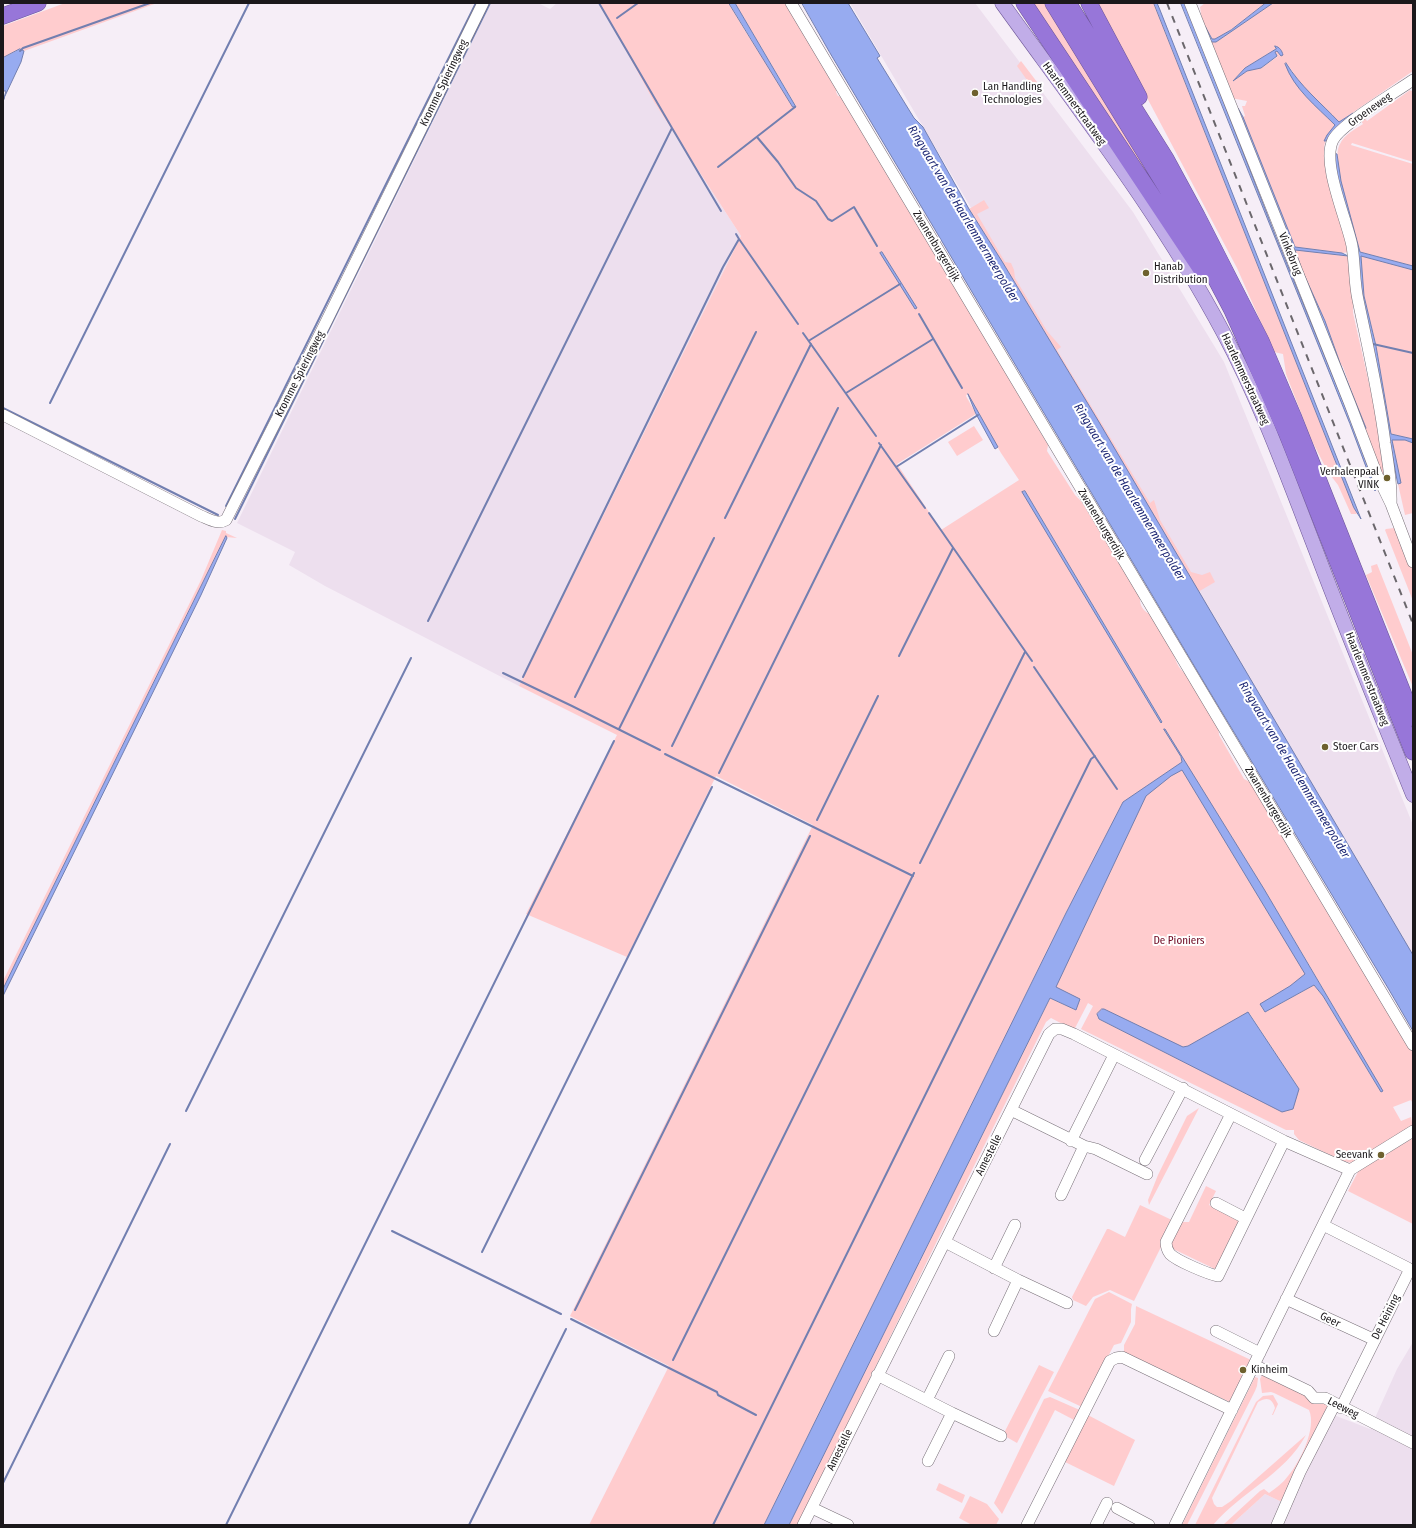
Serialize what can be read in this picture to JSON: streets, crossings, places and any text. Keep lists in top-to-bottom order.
{
  "streets": {
    "main road": ["Haarlemmerstraatweg"],
    "street": [
      "Kromme Spieringweg",
      "Groeneweg",
      "Zwanenburgerdijk",
      "Vinkebrug",
      "Amestelle",
      "De Heining",
      "Geer",
      "Leeweg"
    ]
  },
  "crossings": [
    ["Groeneweg", "Vinkebrug"],
    ["De Heining", "Geer"],
    ["De Heining", "Leeweg"]
  ],
  "water": ["Ringvaart van de Haarlemmermeerpolder"],
  "parks": ["De Pioniers"],
  "places": [
    "Lan Handling Technologies",
    "Hanab Distribution",
    "Verhalenpaal VINK",
    "Stoer Cars",
    "Seevank",
    "Kinheim"
  ]
}
